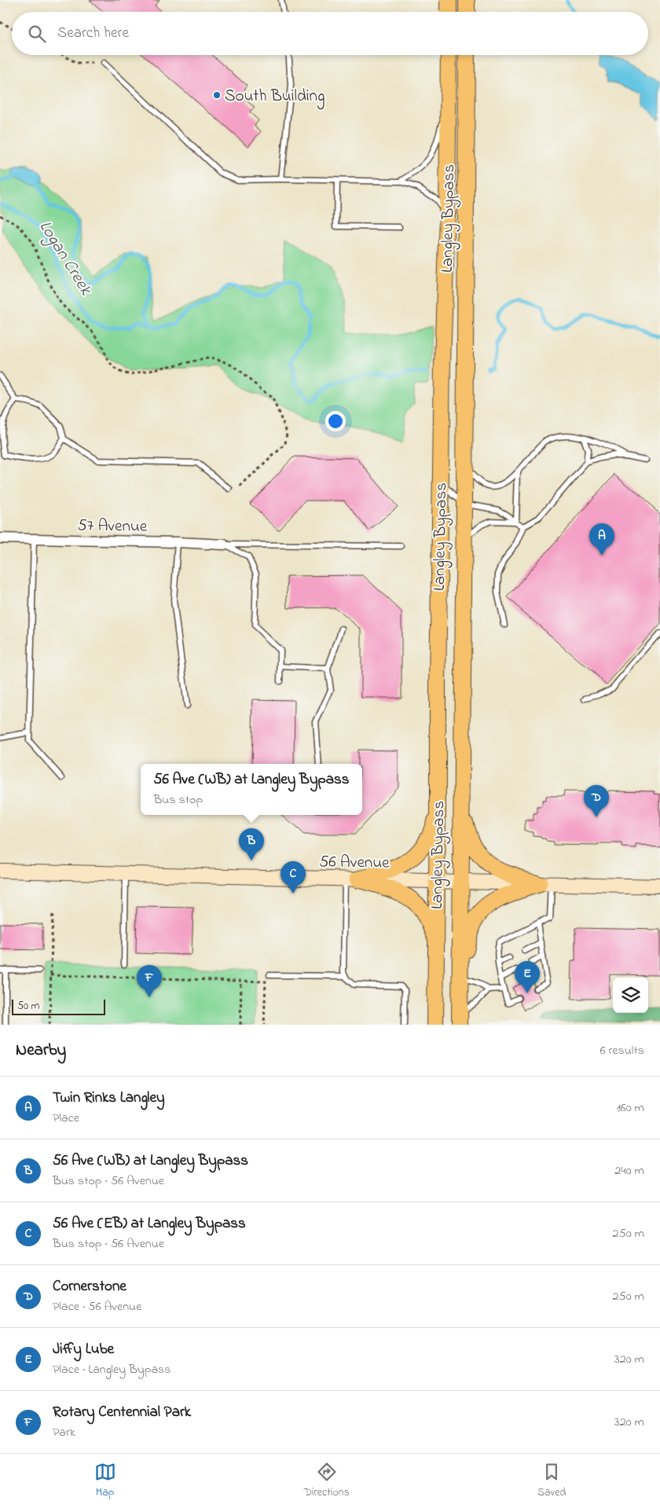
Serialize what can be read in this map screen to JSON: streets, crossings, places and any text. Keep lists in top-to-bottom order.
{
  "streets": {
    "main road": ["Langley Bypass", "56 Avenue"],
    "street": ["57 Avenue"]
  },
  "crossings": [
    ["Langley Bypass", "56 Avenue"]
  ],
  "water": ["Logan Creek"],
  "places": ["South Building"],
  "scale_bar": "50 m",
  "page": {
    "search": "Search here",
    "pins": [
      "A",
      "D",
      "B",
      "C",
      "E",
      "F"
    ],
    "popup": ["56 Ave (WB) at Langley Bypass", "Bus stop"],
    "scale": "50 m",
    "heading": ["Nearby", "6 results"],
    "list": [
      {
        "mark": "A",
        "name": "Twin Rinks Langley",
        "note": "Place",
        "value": "160 m"
      },
      {
        "mark": "B",
        "name": "56 Ave (WB) at Langley Bypass",
        "note": "Bus stop · 56 Avenue",
        "value": "240 m"
      },
      {
        "mark": "C",
        "name": "56 Ave (EB) at Langley Bypass",
        "note": "Bus stop · 56 Avenue",
        "value": "250 m"
      },
      {
        "mark": "D",
        "name": "Cornerstone",
        "note": "Place · 56 Avenue",
        "value": "250 m"
      },
      {
        "mark": "E",
        "name": "Jiffy Lube",
        "note": "Place · Langley Bypass",
        "value": "320 m"
      },
      {
        "mark": "F",
        "name": "Rotary Centennial Park",
        "note": "Park",
        "value": "320 m"
      }
    ],
    "nav": ["Map", "Directions", "Saved"]
  }
}
